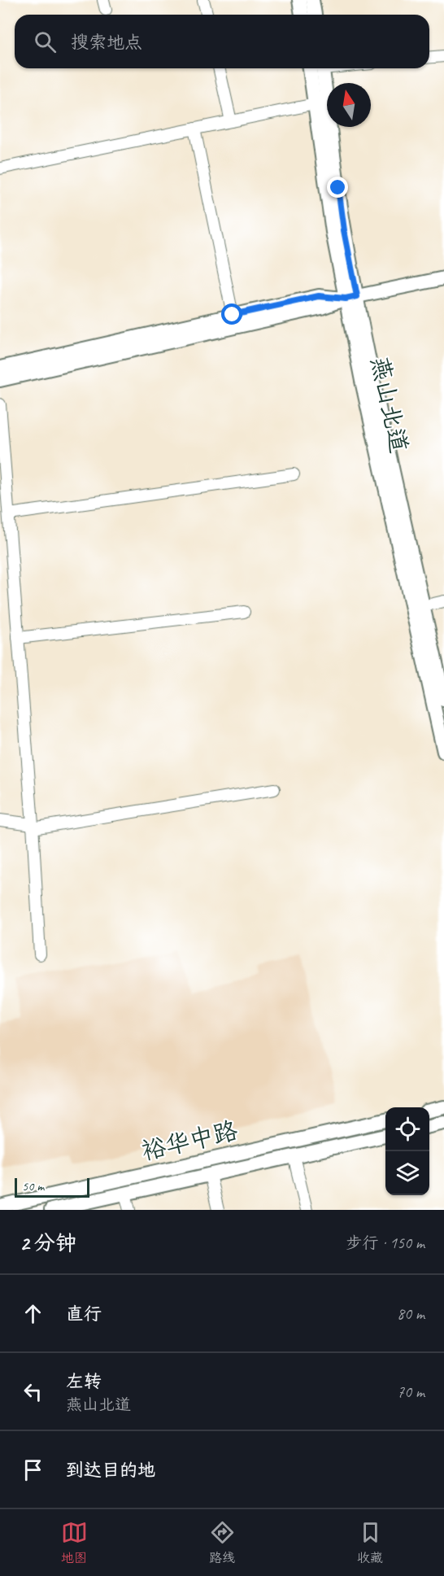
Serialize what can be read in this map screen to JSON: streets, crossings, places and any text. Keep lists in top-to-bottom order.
{
  "streets": {
    "main road": ["燕山北道", "裕华中路"]
  },
  "scale_bar": "50 m",
  "north": "top",
  "page": {
    "search": "搜索地点",
    "scale": "50 m",
    "heading": ["2 分钟", "步行 · 150 m"],
    "list": [
      ["直行", "80 m"],
      ["左转", "燕山北道", "70 m"],
      "到达目的地"
    ],
    "nav": ["地图", "路线", "收藏"]
  }
}
